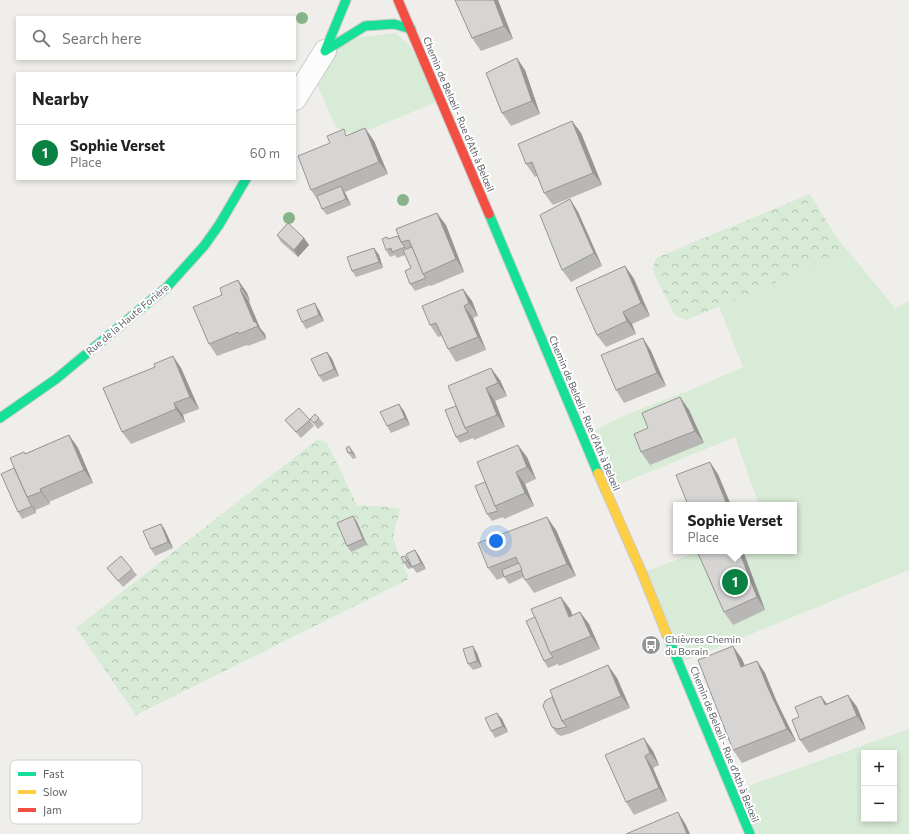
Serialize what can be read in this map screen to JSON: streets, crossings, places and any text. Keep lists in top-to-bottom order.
{
  "streets": {
    "street": ["Chemin de Belœil - Rue d'Ath à Belœil", "Rue de la Haute Forière"]
  },
  "places": {
    "bus stop": ["Chièvres Chemin du Borain"]
  },
  "legend": ["Fast", "Slow", "Jam"],
  "page": {
    "search": "Search here",
    "heading": "Nearby",
    "list": [
      {
        "mark": "1",
        "name": "Sophie Verset",
        "note": "Place",
        "value": "60 m"
      }
    ],
    "popup": ["Sophie Verset", "Place"],
    "pins": "1",
    "map_buttons": ["+", "−"]
  }
}
